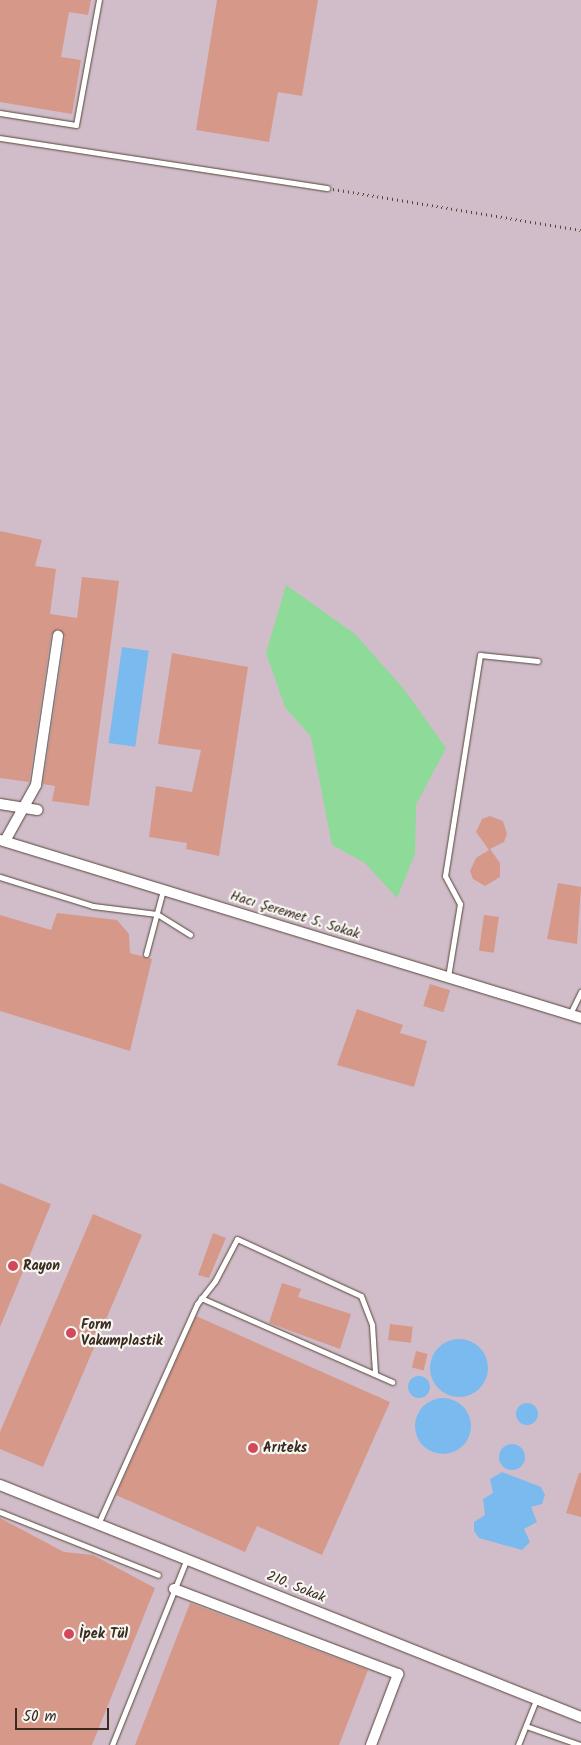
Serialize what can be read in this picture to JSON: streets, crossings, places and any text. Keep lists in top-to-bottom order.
{
  "streets": {
    "street": ["Hacı Şeremet 5. Sokak", "210. Sokak"]
  },
  "places": [
    "Rayon",
    "Form Vakumplastik",
    "Arıteks",
    "İpek Tül"
  ],
  "scale_bar": "50 m"
}
